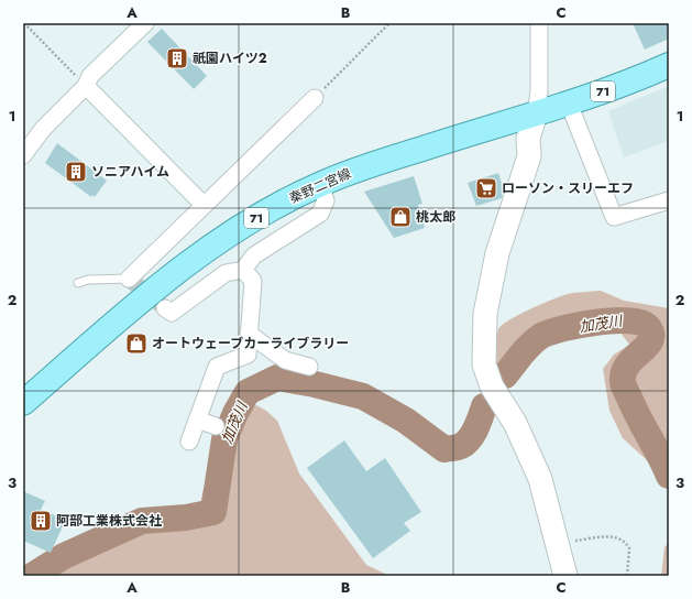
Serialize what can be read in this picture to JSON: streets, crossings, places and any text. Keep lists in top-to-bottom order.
{
  "streets": {
    "main road": ["71", "秦野二宮線"]
  },
  "water": ["加茂川"],
  "places": {
    "building": ["祇園ハイツ2", "ソニアハイム", "阿部工業株式会社"],
    "supermarket": ["ローソン・スリーエフ"],
    "shop": ["桃太郎", "オートウェーブカーライブラリー"]
  },
  "grid": {
    "columns": ["A", "B", "C"],
    "rows": ["1", "2", "3"]
  }
}
